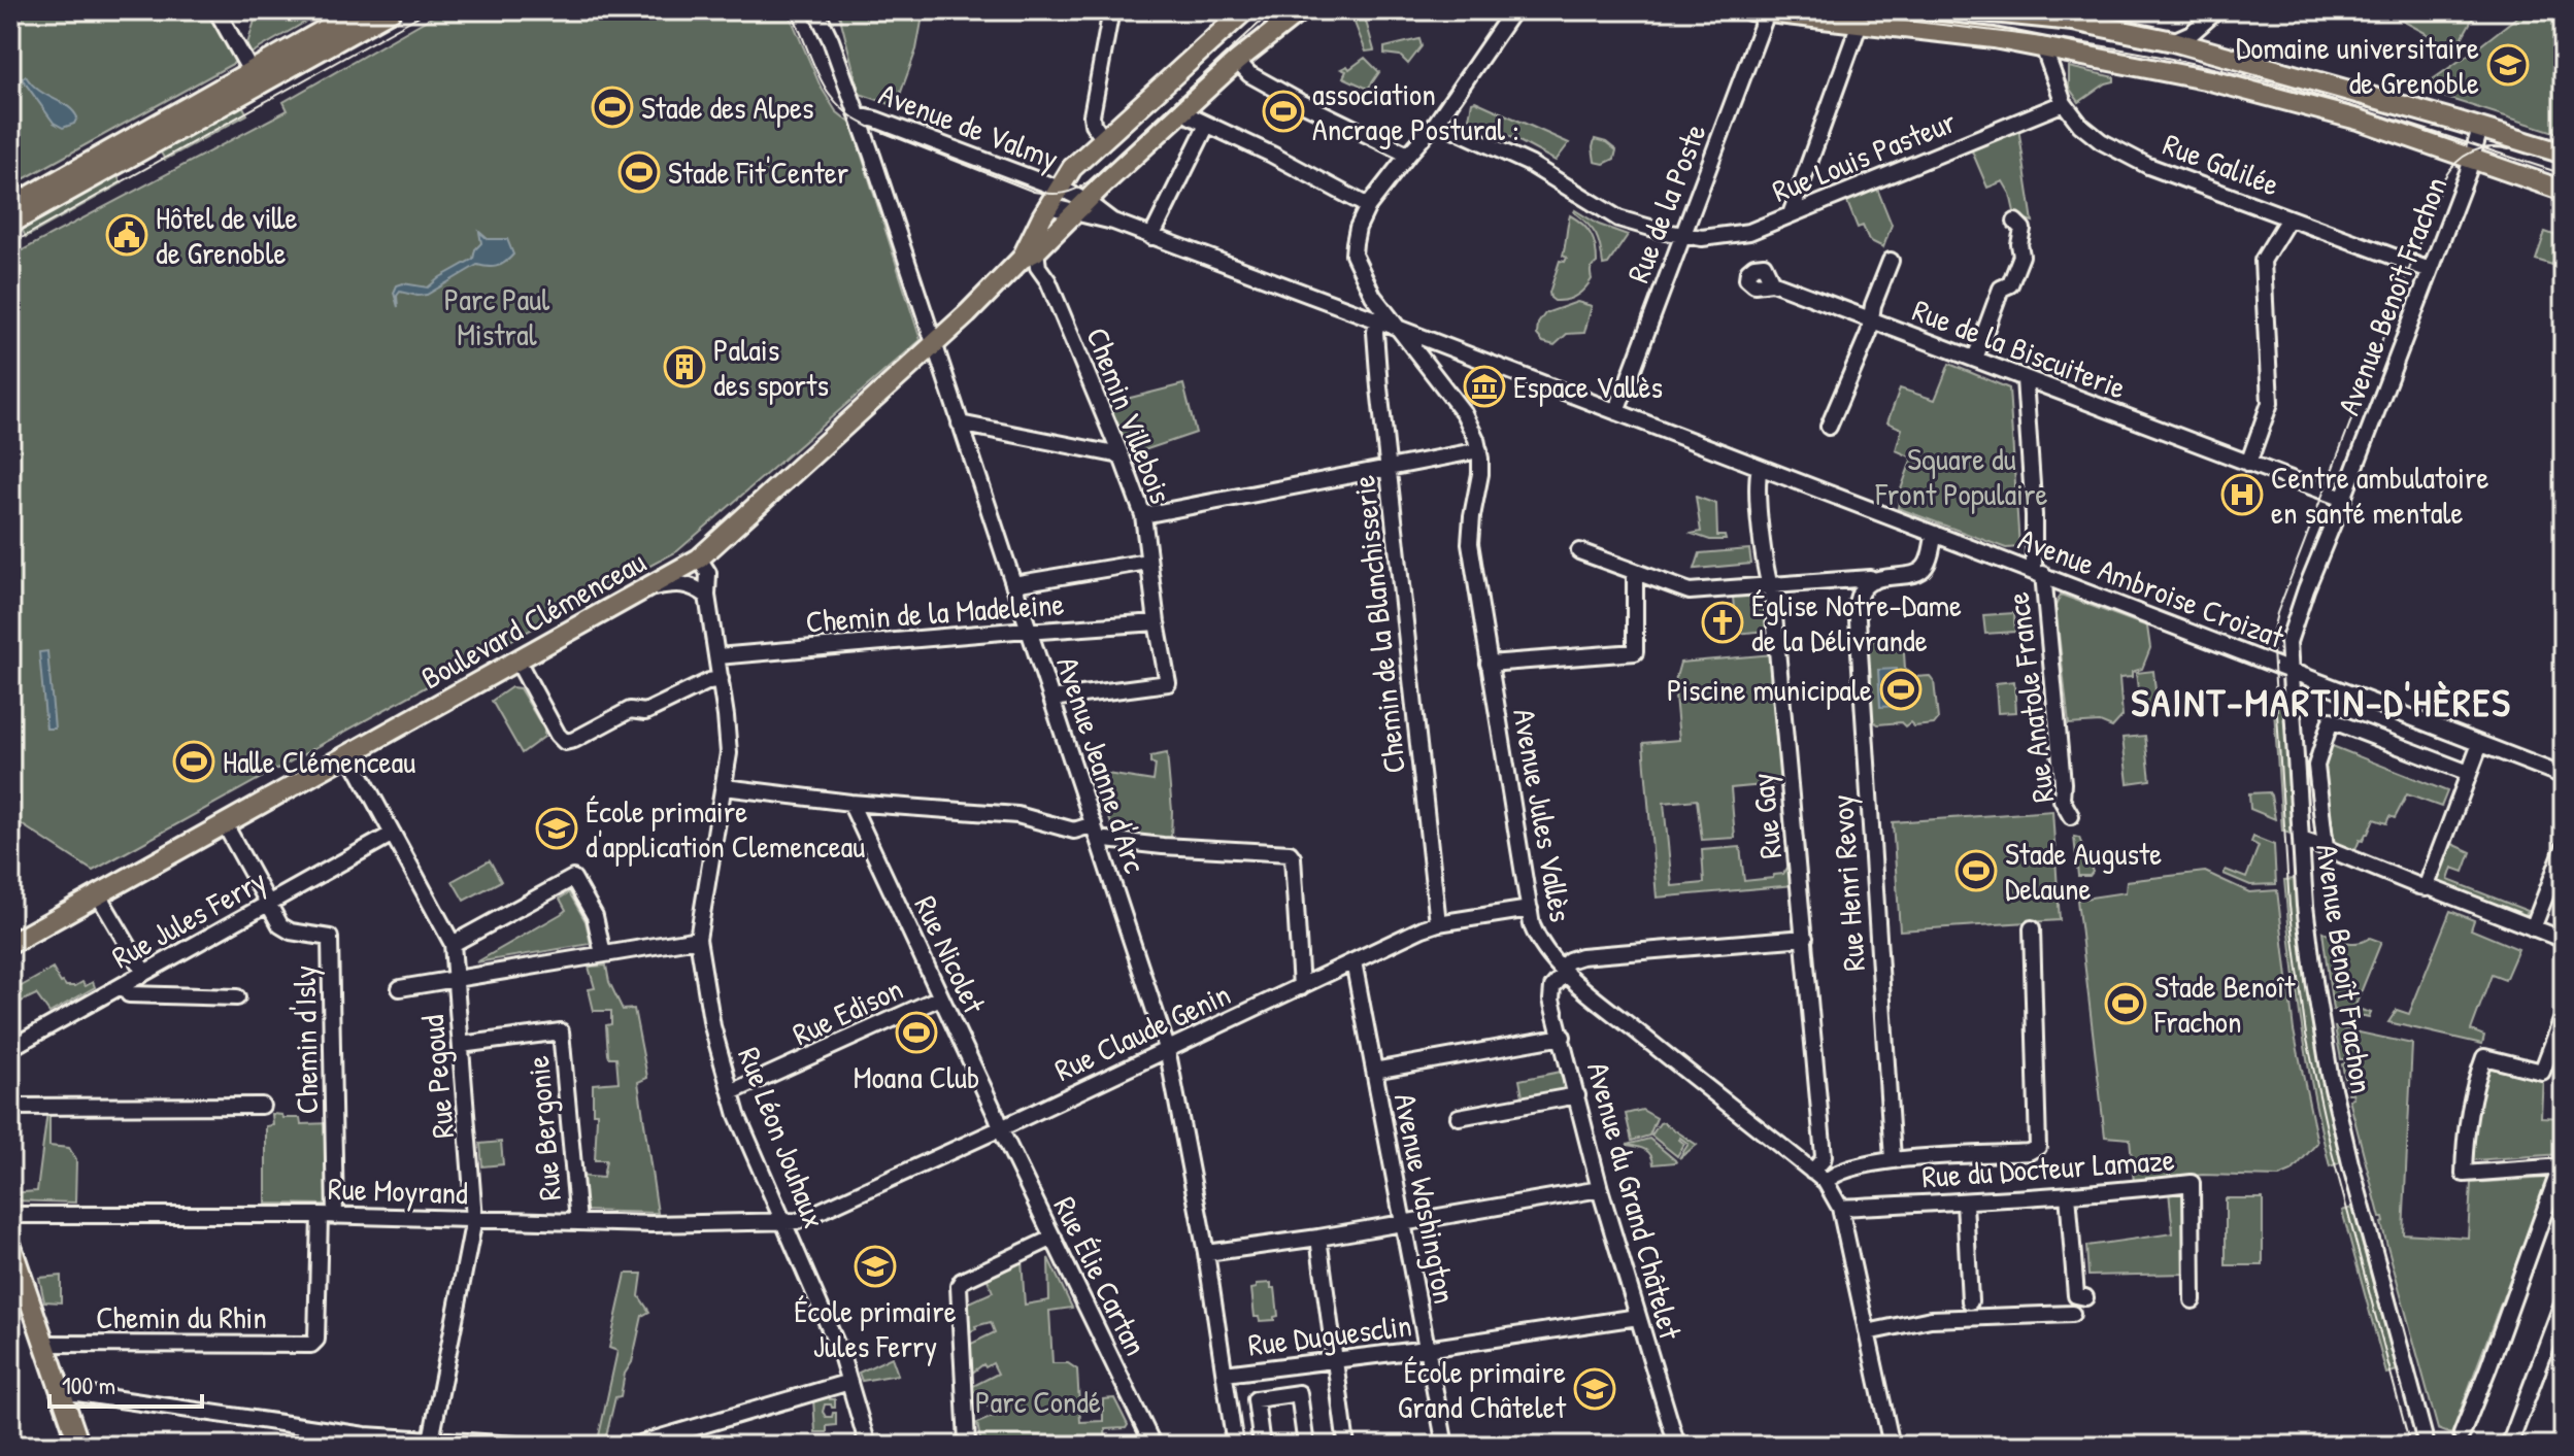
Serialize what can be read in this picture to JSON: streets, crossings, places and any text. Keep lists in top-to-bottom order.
{
  "streets": {
    "main road": ["Boulevard Clémenceau"],
    "street": [
      "Avenue de Valmy",
      "Rue Louis Pasteur",
      "Rue Galilée",
      "Rue de la Poste",
      "Avenue Benoît Frachon",
      "Rue de la Biscuiterie",
      "Chemin Villebois",
      "Avenue Ambroise Croizat",
      "Chemin de la Madeleine",
      "Chemin de la Blanchisserie",
      "Rue Anatole France",
      "Avenue Jeanne d'Arc",
      "Avenue Jules Vallès",
      "Rue Gay",
      "Rue Henri Revoy",
      "Rue Jules Ferry",
      "Rue Nicolet",
      "Rue Edison",
      "Rue Claude Genin",
      "Chemin d'Isly",
      "Rue Pegoud",
      "Rue Bergonie",
      "Rue Léon Jouhaux",
      "Rue du Docteur Lamaze",
      "Rue Moyrand",
      "Avenue Washington",
      "Avenue du Grand Châtelet",
      "Rue Élie Cartan",
      "Chemin du Rhin",
      "Rue Duguesclin"
    ]
  },
  "crossings": [
    ["Avenue de Valmy", "Avenue Ambroise Croizat"],
    ["Avenue de Valmy", "Boulevard Clémenceau"],
    ["Avenue de Valmy", "Chemin de la Blanchisserie"],
    ["Avenue de Valmy", "Avenue Jeanne d'Arc"],
    ["Avenue de Valmy", "Avenue Jules Vallès"],
    ["Rue Louis Pasteur", "Rue Galilée"],
    ["Rue Louis Pasteur", "Rue de la Poste"],
    ["Rue Louis Pasteur", "Avenue Jules Vallès"],
    ["Rue Galilée", "Avenue Benoît Frachon"],
    ["Rue de la Poste", "Avenue Ambroise Croizat"],
    ["Avenue Benoît Frachon", "Rue de la Biscuiterie"],
    ["Avenue Benoît Frachon", "Avenue Ambroise Croizat"],
    ["Rue de la Biscuiterie", "Rue Anatole France"],
    ["Chemin Villebois", "Chemin de la Madeleine"],
    ["Chemin Villebois", "Boulevard Clémenceau"],
    ["Chemin Villebois", "Avenue Jeanne d'Arc"],
    ["Avenue Ambroise Croizat", "Rue Anatole France"],
    ["Avenue Ambroise Croizat", "Avenue Jules Vallès"],
    ["Avenue Ambroise Croizat", "Rue Gay"],
    ["Chemin de la Madeleine", "Avenue Jeanne d'Arc"],
    ["Chemin de la Madeleine", "Rue Léon Jouhaux"],
    ["Boulevard Clémenceau", "Avenue Jeanne d'Arc"],
    ["Boulevard Clémenceau", "Rue Léon Jouhaux"],
    ["Chemin de la Blanchisserie", "Rue Claude Genin"],
    ["Avenue Jeanne d'Arc", "Rue Claude Genin"],
    ["Avenue Jeanne d'Arc", "Rue Duguesclin"],
    ["Avenue Jules Vallès", "Rue Gay"],
    ["Avenue Jules Vallès", "Rue Claude Genin"],
    ["Avenue Jules Vallès", "Rue du Docteur Lamaze"],
    ["Avenue Jules Vallès", "Avenue du Grand Châtelet"],
    ["Rue Jules Ferry", "Chemin d'Isly"],
    ["Rue Nicolet", "Rue Edison"],
    ["Rue Nicolet", "Rue Claude Genin"],
    ["Rue Nicolet", "Rue Élie Cartan"],
    ["Rue Edison", "Rue Léon Jouhaux"],
    ["Rue Claude Genin", "Rue Léon Jouhaux"],
    ["Rue Claude Genin", "Rue Moyrand"],
    ["Rue Claude Genin", "Avenue Washington"],
    ["Rue Claude Genin", "Rue Élie Cartan"],
    ["Chemin d'Isly", "Rue Moyrand"],
    ["Chemin d'Isly", "Chemin du Rhin"],
    ["Rue Pegoud", "Rue Bergonie"],
    ["Rue Pegoud", "Rue Moyrand"],
    ["Rue Bergonie", "Rue Moyrand"],
    ["Rue Léon Jouhaux", "Rue Moyrand"],
    ["Rue Moyrand", "Chemin du Rhin"],
    ["Avenue Washington", "Rue Duguesclin"],
    ["Avenue du Grand Châtelet", "Rue Duguesclin"]
  ],
  "districts": ["SAINT-MARTIN-D'HÈRES"],
  "parks": ["Parc Paul Mistral", "Square du Front Populaire", "Parc Condé"],
  "places": {
    "school or university": [
      "Domaine universitaire de Grenoble",
      "École primaire d'application Clemenceau",
      "École primaire Jules Ferry",
      "École primaire Grand Châtelet"
    ],
    "sports": [
      "Stade des Alpes",
      "association Ancrage Postural :",
      "Stade Fit'Center",
      "Piscine municipale",
      "Halle Clémenceau",
      "Stade Auguste Delaune",
      "Stade Benoît Frachon",
      "Moana Club"
    ],
    "public building": ["Hôtel de ville de Grenoble"],
    "building": ["Palais des sports"],
    "museum": ["Espace Vallès"],
    "hospital": ["Centre ambulatoire en santé mentale"],
    "church": ["Église Notre-Dame de la Délivrande"]
  },
  "scale_bar": "100 m"
}
